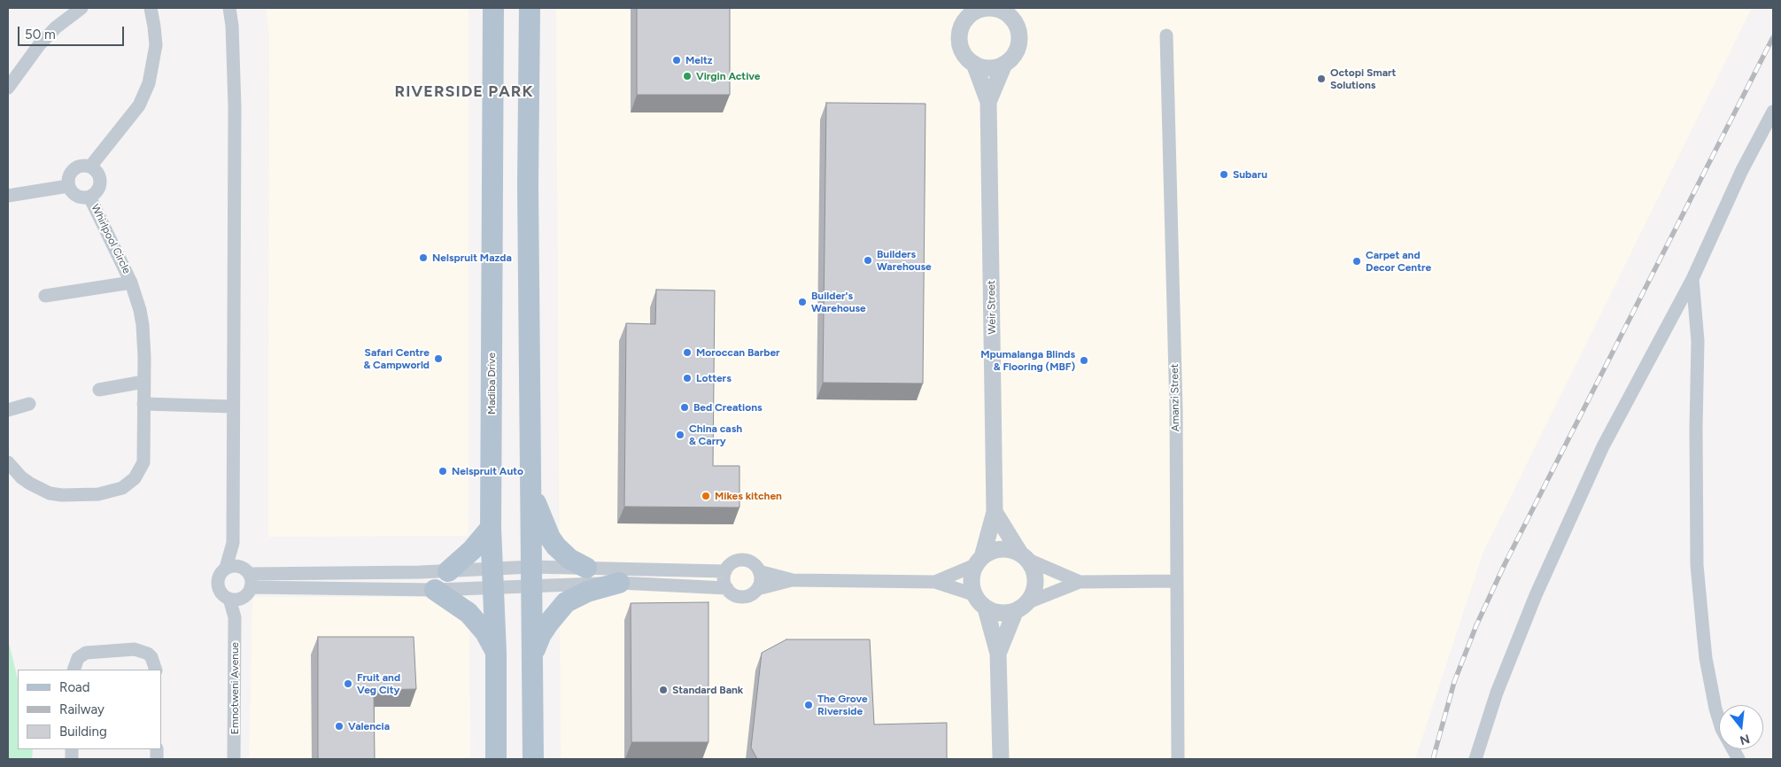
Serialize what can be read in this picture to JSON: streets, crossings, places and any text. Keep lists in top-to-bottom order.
{
  "streets": {
    "main road": ["Madiba Drive"],
    "street": [
      "Whirlpool Circle",
      "Weir Street",
      "Amanzi Street",
      "Emnotweni Avenue"
    ]
  },
  "districts": ["RIVERSIDE PARK"],
  "places": [
    "Meltz",
    "Virgin Active",
    "Octopi Smart Solutions",
    "Subaru",
    "Nelspruit Mazda",
    "Builders Warehouse",
    "Carpet and Decor Centre",
    "Builder's Warehouse",
    "Moroccan Barber",
    "Safari Centre & Campworld",
    "Mpumalanga Blinds & Flooring (MBF)",
    "Lotters",
    "Bed Creations",
    "China cash & Carry",
    "Nelspruit Auto",
    "Mikes kitchen",
    "Fruit and Veg City",
    "Standard Bank",
    "The Grove Riverside",
    "Valencia"
  ],
  "legend": ["Road", "Railway", "Building"],
  "scale_bar": "50 m",
  "north": "bottom"
}
